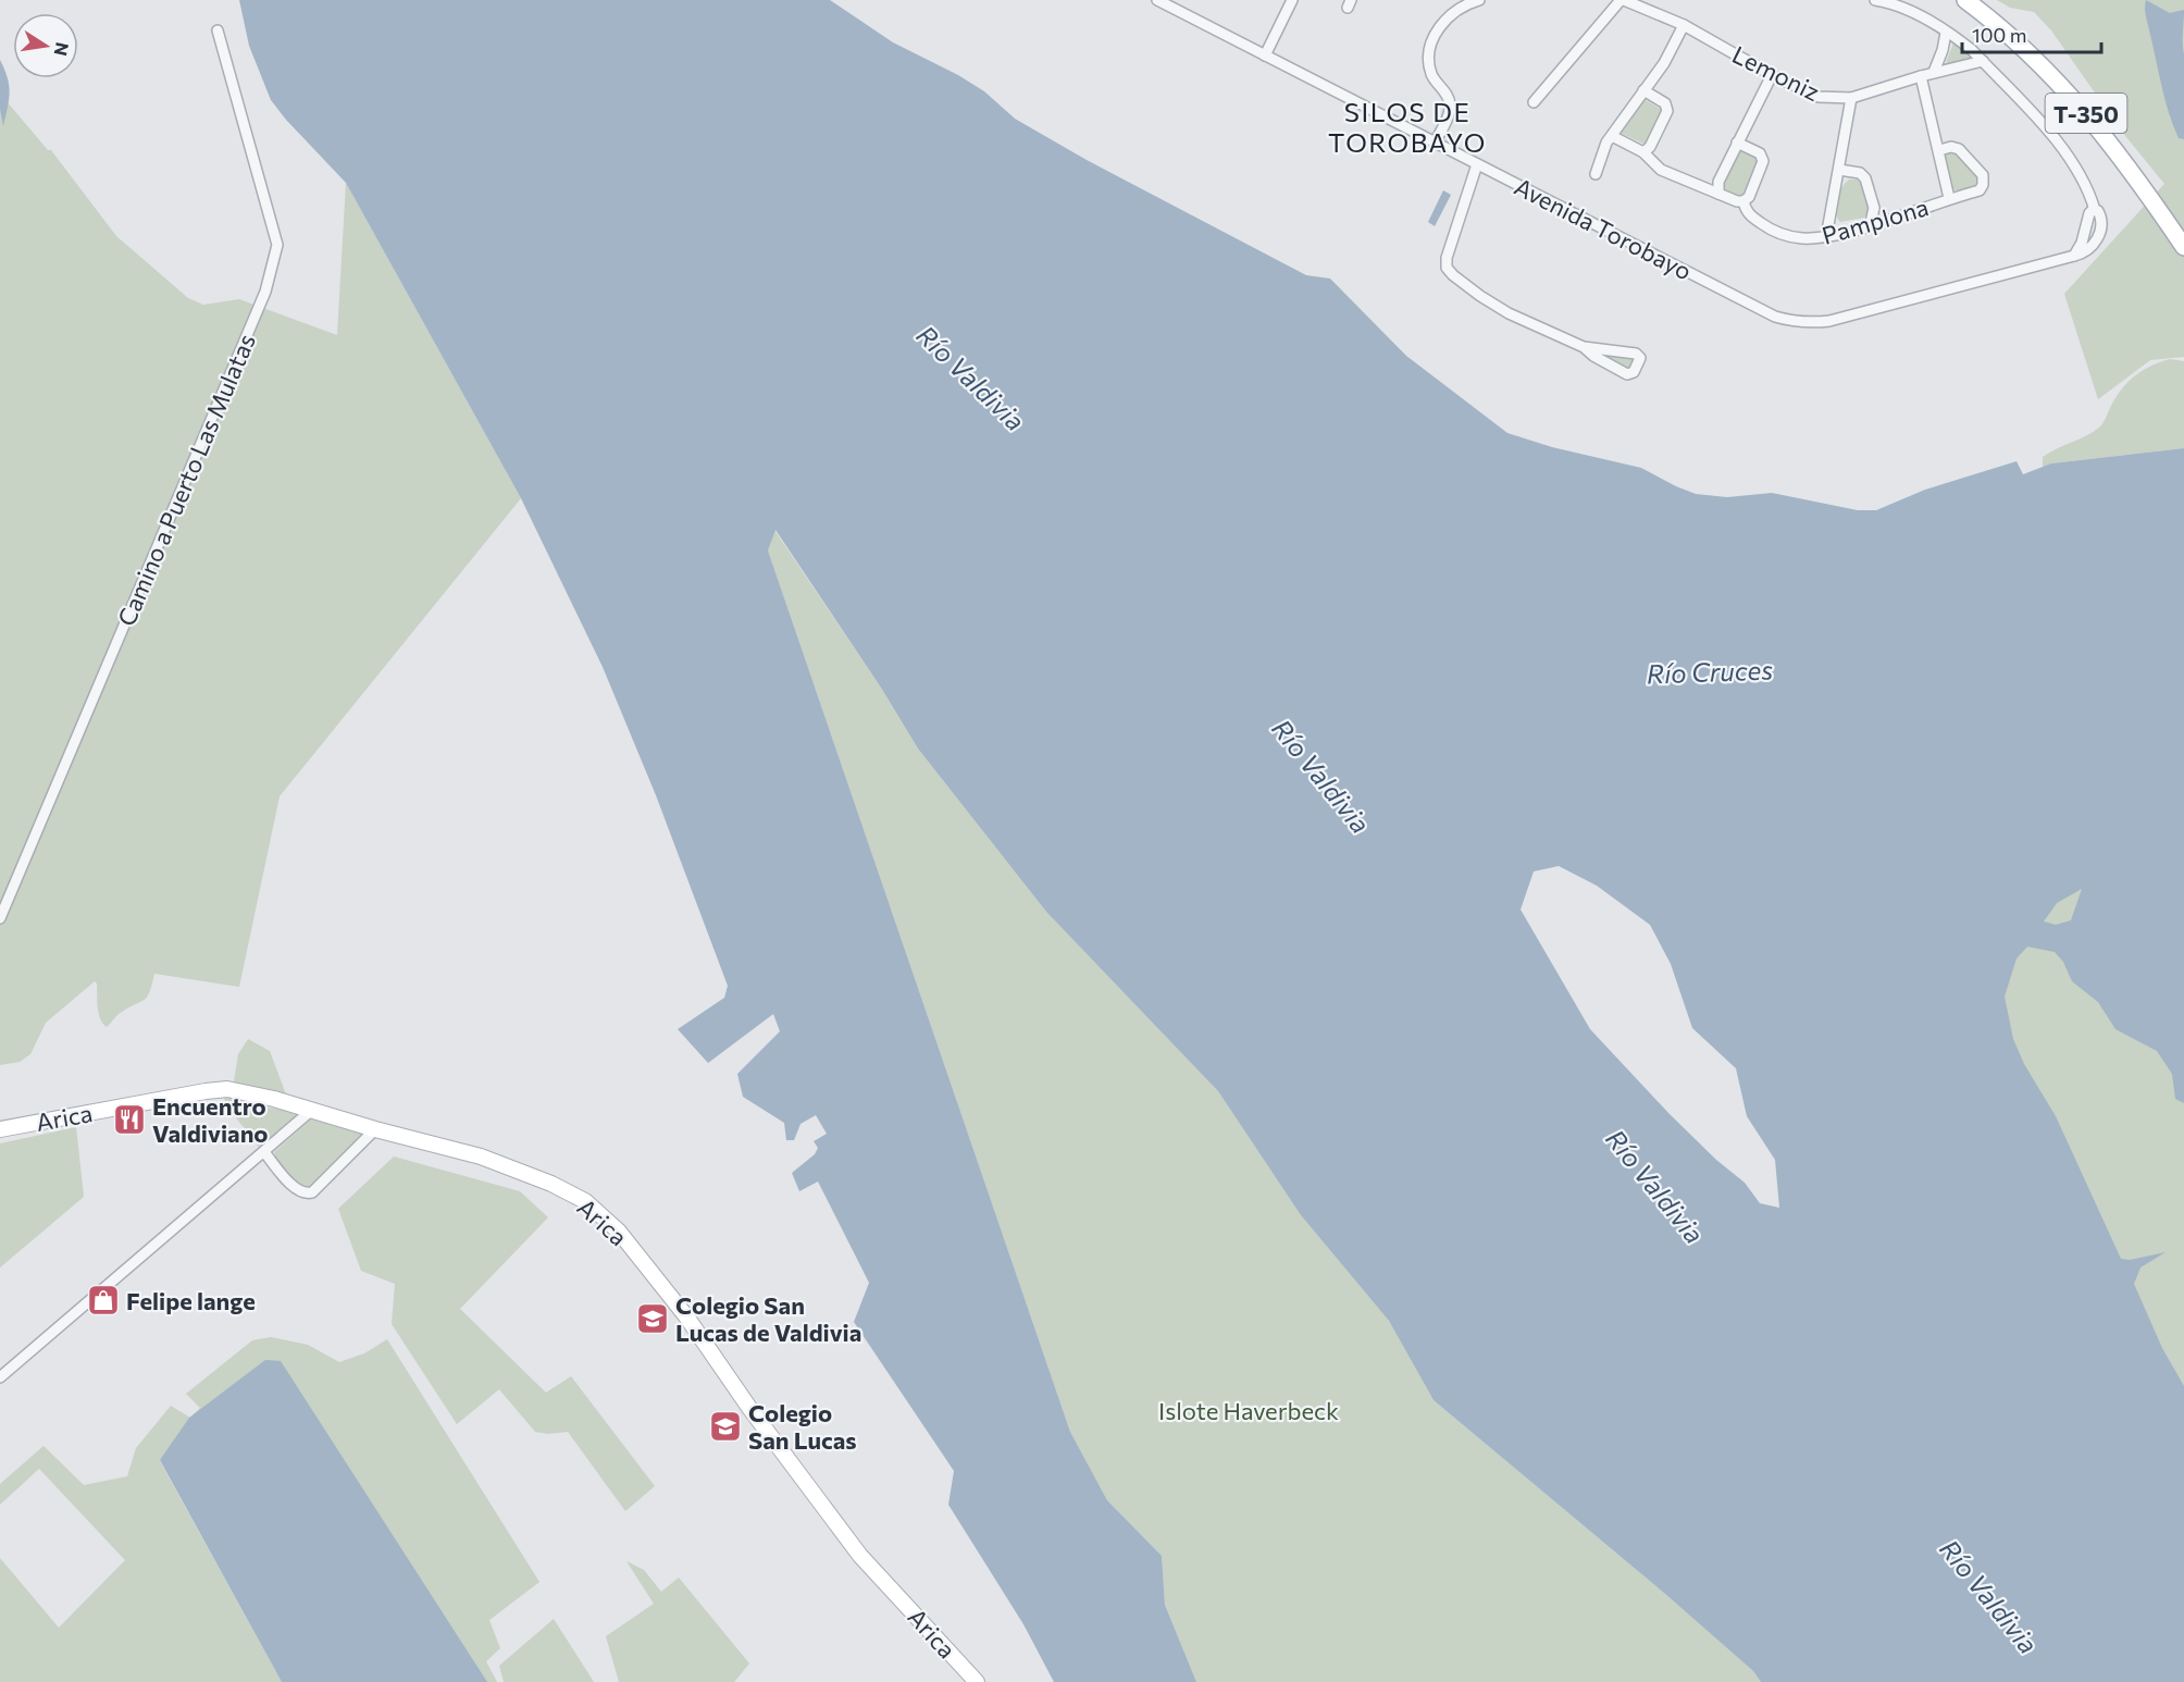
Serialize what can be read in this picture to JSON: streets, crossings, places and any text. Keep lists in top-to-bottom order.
{
  "streets": {
    "main road": ["T-350", "Arica"],
    "street": [
      "Lemoniz",
      "Pamplona",
      "Avenida Torobayo",
      "Camino a Puerto Las Mulatas"
    ]
  },
  "crossings": [
    ["Lemoniz", "Avenida Torobayo"]
  ],
  "districts": ["SILOS DE TOROBAYO"],
  "water": ["Río Valdivia", "Río Cruces"],
  "parks": ["Islote Haverbeck"],
  "places": {
    "restaurant": ["Encuentro Valdiviano"],
    "shop": ["Felipe lange"],
    "school or university": ["Colegio San Lucas de Valdivia", "Colegio San Lucas"]
  },
  "scale_bar": "100 m",
  "north": "right"
}
